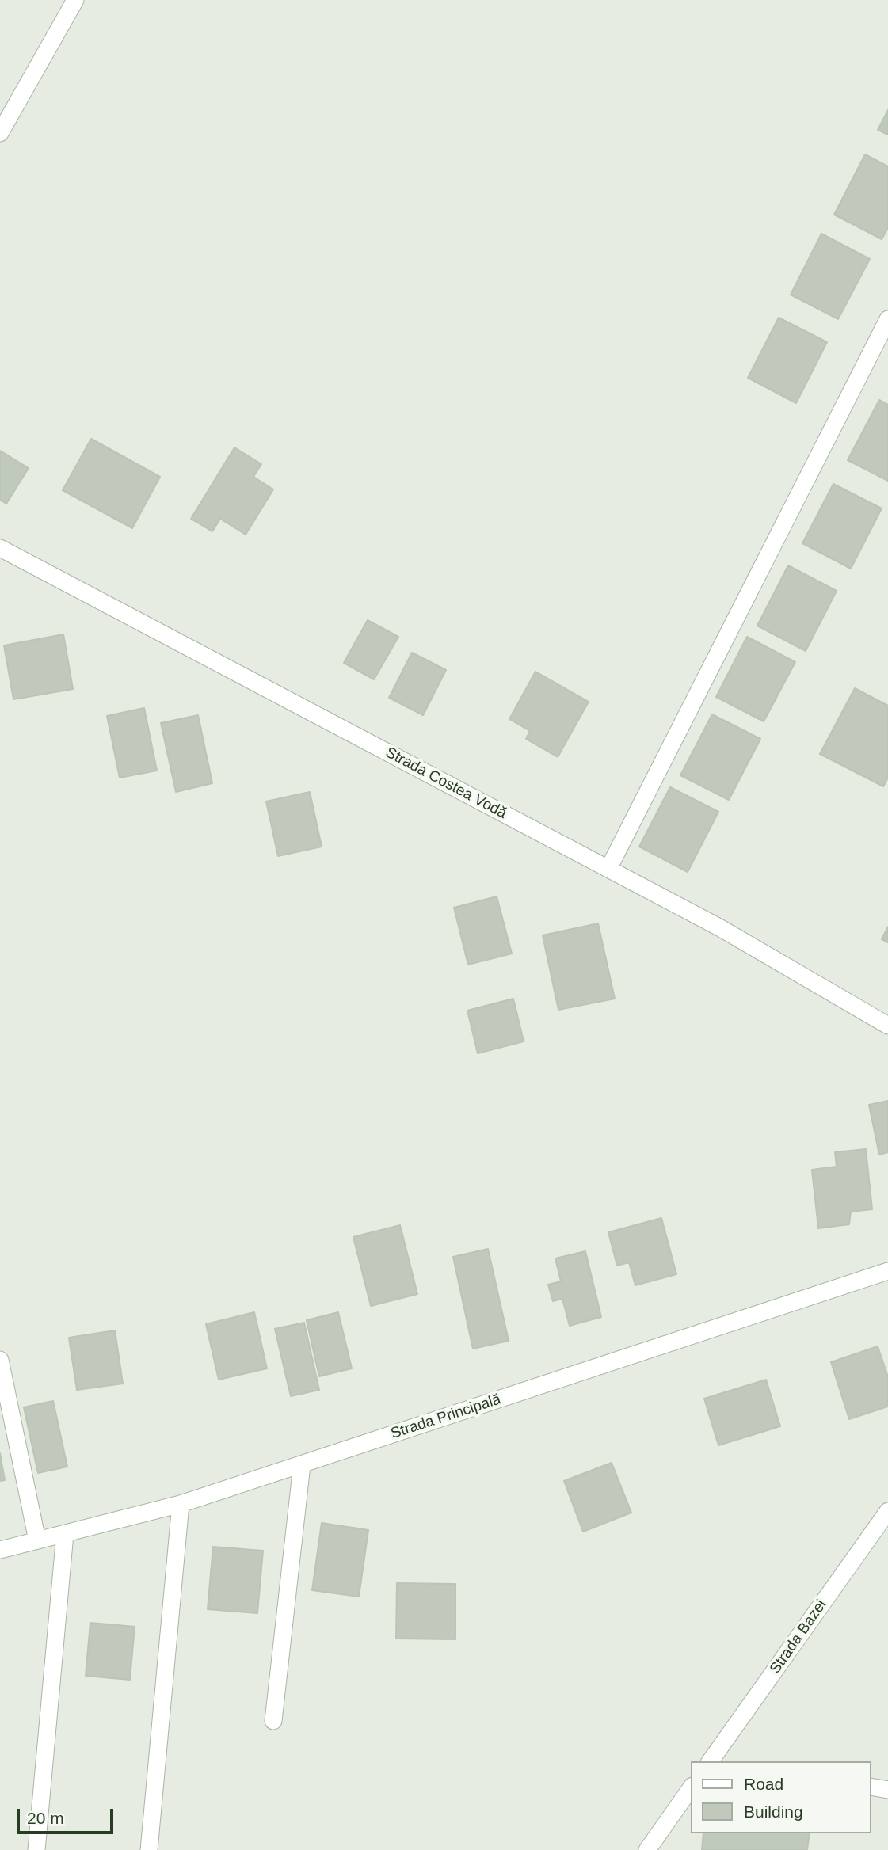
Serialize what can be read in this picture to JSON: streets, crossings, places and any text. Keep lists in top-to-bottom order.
{
  "streets": {
    "street": ["Strada Costea Vodă", "Strada Principală", "Strada Bazei"]
  },
  "legend": ["Road", "Building"],
  "scale_bar": "20 m"
}
